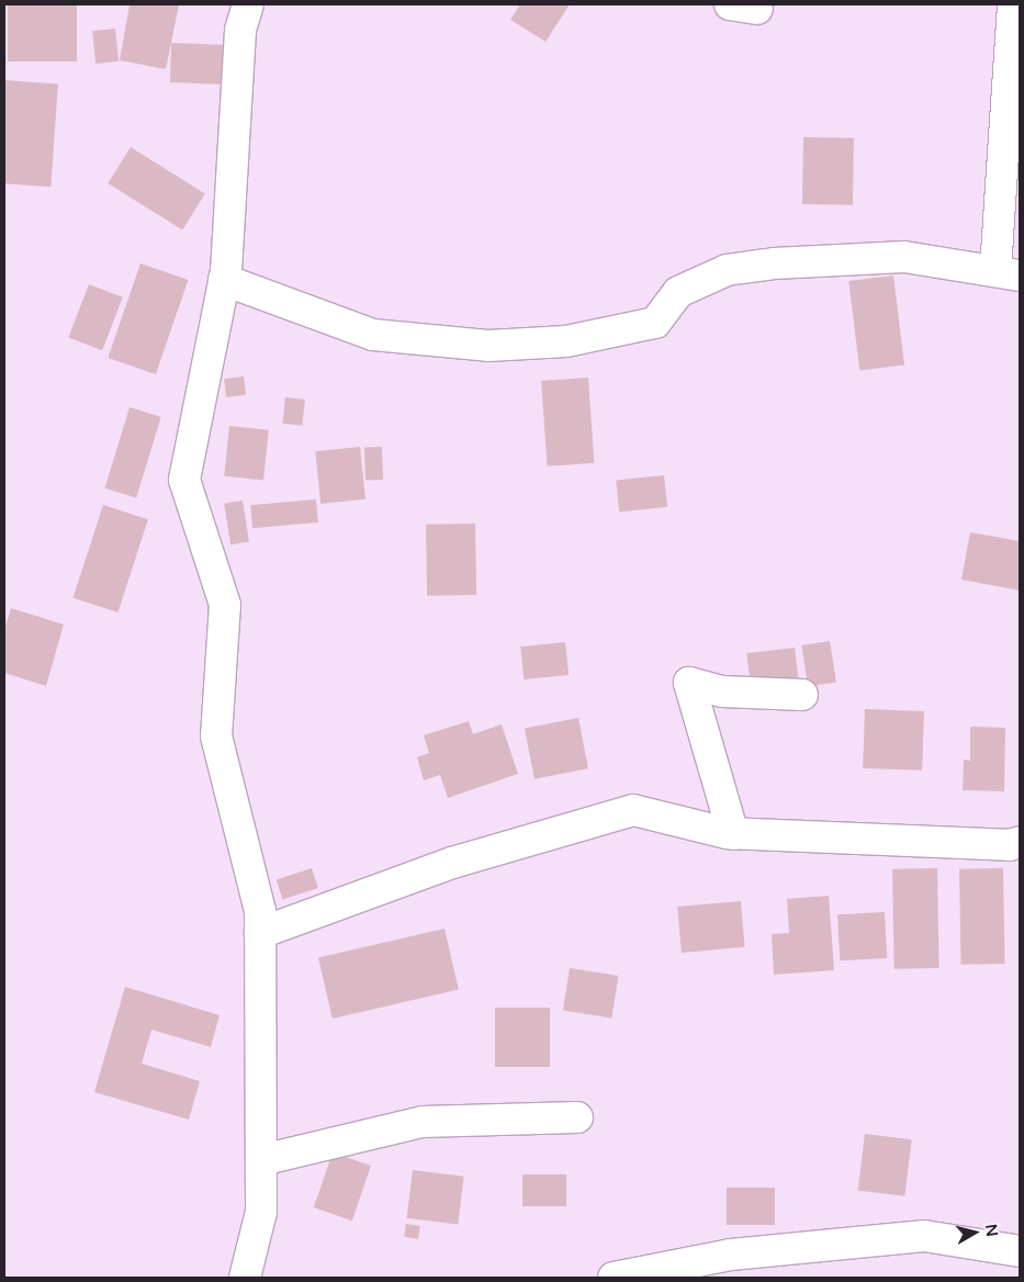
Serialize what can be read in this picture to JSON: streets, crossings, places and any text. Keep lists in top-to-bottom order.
{
  "north": "right"
}
